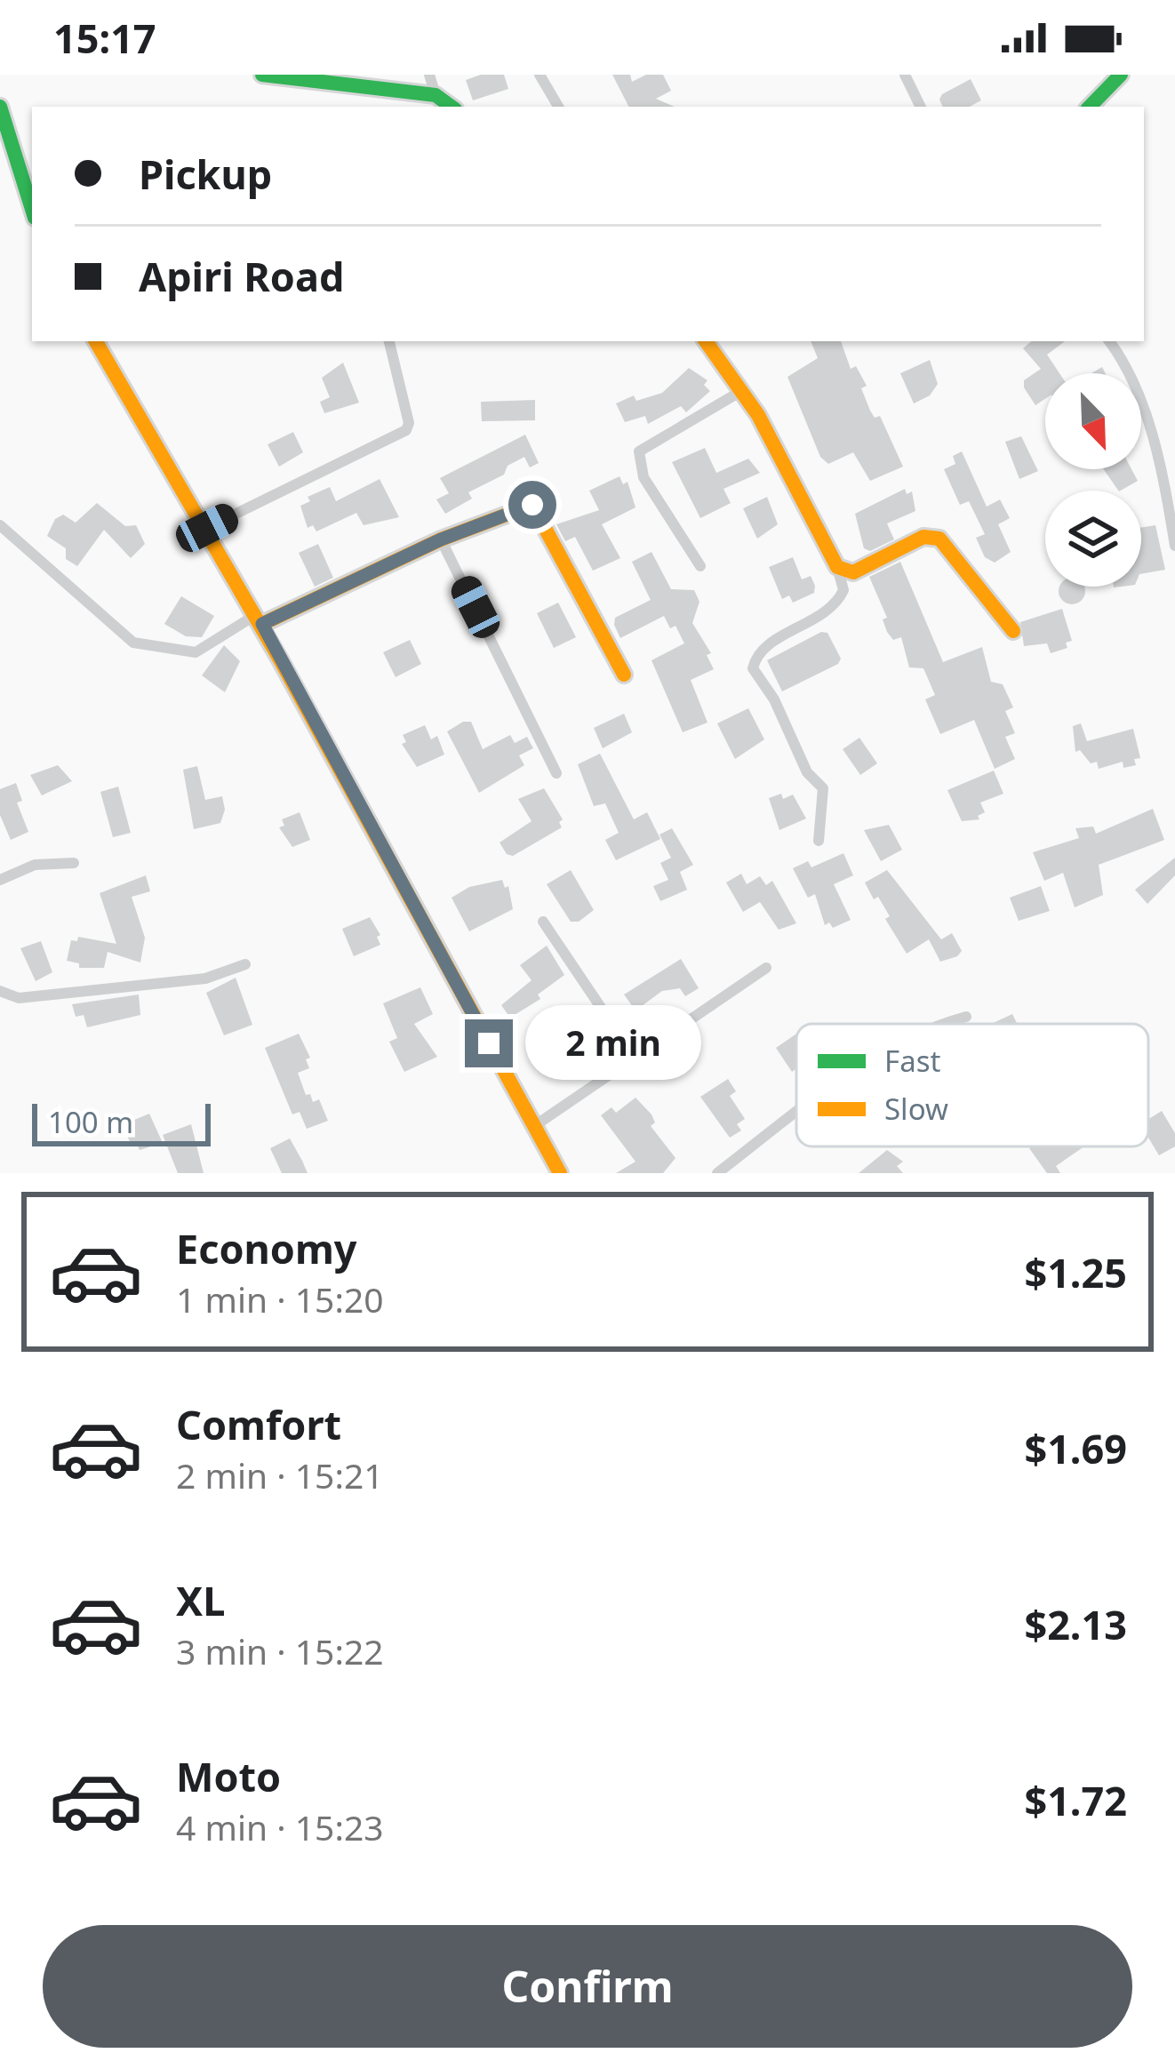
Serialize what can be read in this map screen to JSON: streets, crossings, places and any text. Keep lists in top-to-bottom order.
{
  "legend": ["Fast", "Slow"],
  "scale_bar": "100 m",
  "north": "bottom right",
  "page": {
    "status": "15:17",
    "banner": ["Pickup", "Apiri Road"],
    "bubble": "2 min",
    "scale": "100 m",
    "list": [
      {
        "name": "Economy",
        "note": "1 min · 15:20",
        "value": "$1.25"
      },
      {
        "name": "Comfort",
        "note": "2 min · 15:21",
        "value": "$1.69"
      },
      {
        "name": "XL",
        "note": "3 min · 15:22",
        "value": "$2.13"
      },
      {
        "name": "Moto",
        "note": "4 min · 15:23",
        "value": "$1.72"
      }
    ],
    "buttons": "Confirm"
  }
}
